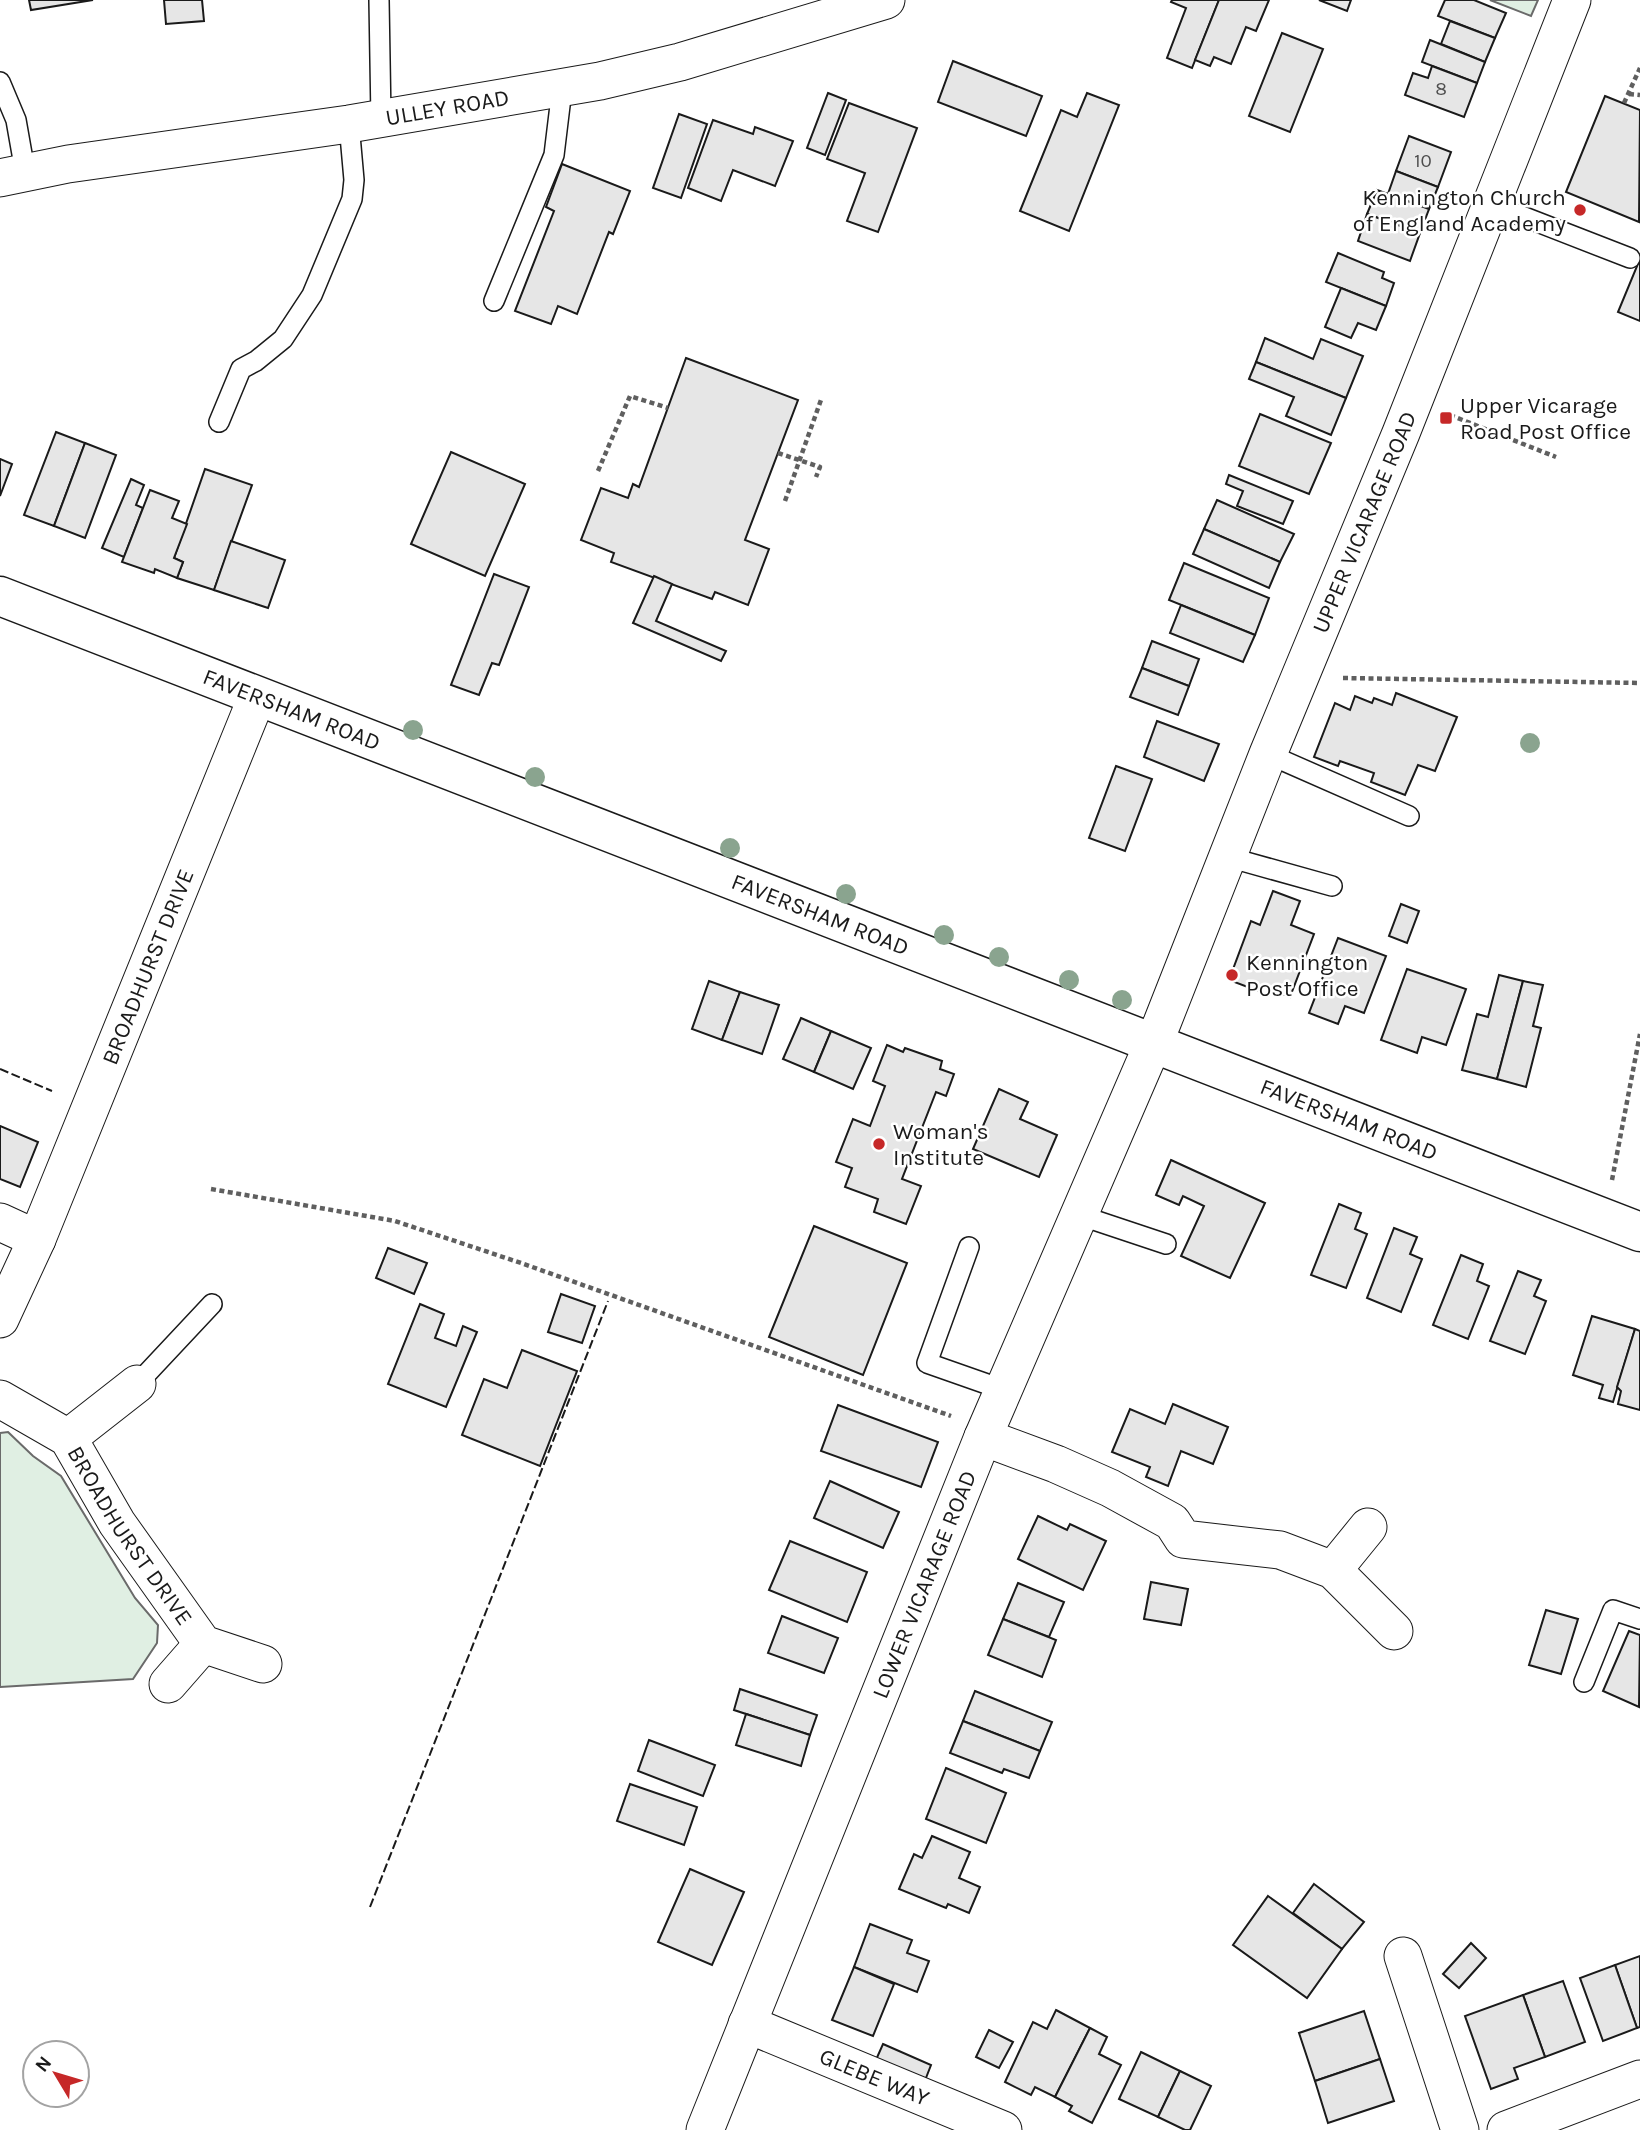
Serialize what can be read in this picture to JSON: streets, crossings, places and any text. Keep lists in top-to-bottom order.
{
  "streets": {
    "main road": ["FAVERSHAM ROAD"],
    "street": [
      "ULLEY ROAD",
      "UPPER VICARAGE ROAD",
      "BROADHURST DRIVE",
      "LOWER VICARAGE ROAD",
      "GLEBE WAY"
    ]
  },
  "crossings": [
    ["UPPER VICARAGE ROAD", "FAVERSHAM ROAD"],
    ["UPPER VICARAGE ROAD", "LOWER VICARAGE ROAD"],
    ["FAVERSHAM ROAD", "BROADHURST DRIVE"],
    ["FAVERSHAM ROAD", "LOWER VICARAGE ROAD"],
    ["LOWER VICARAGE ROAD", "GLEBE WAY"]
  ],
  "places": {
    "other": ["Kennington Church of England Academy", "Kennington Post Office", "Woman's Institute"],
    "transit": ["Upper Vicarage Road Post Office"]
  },
  "house_numbers": ["8", "10"],
  "north": "top left"
}
